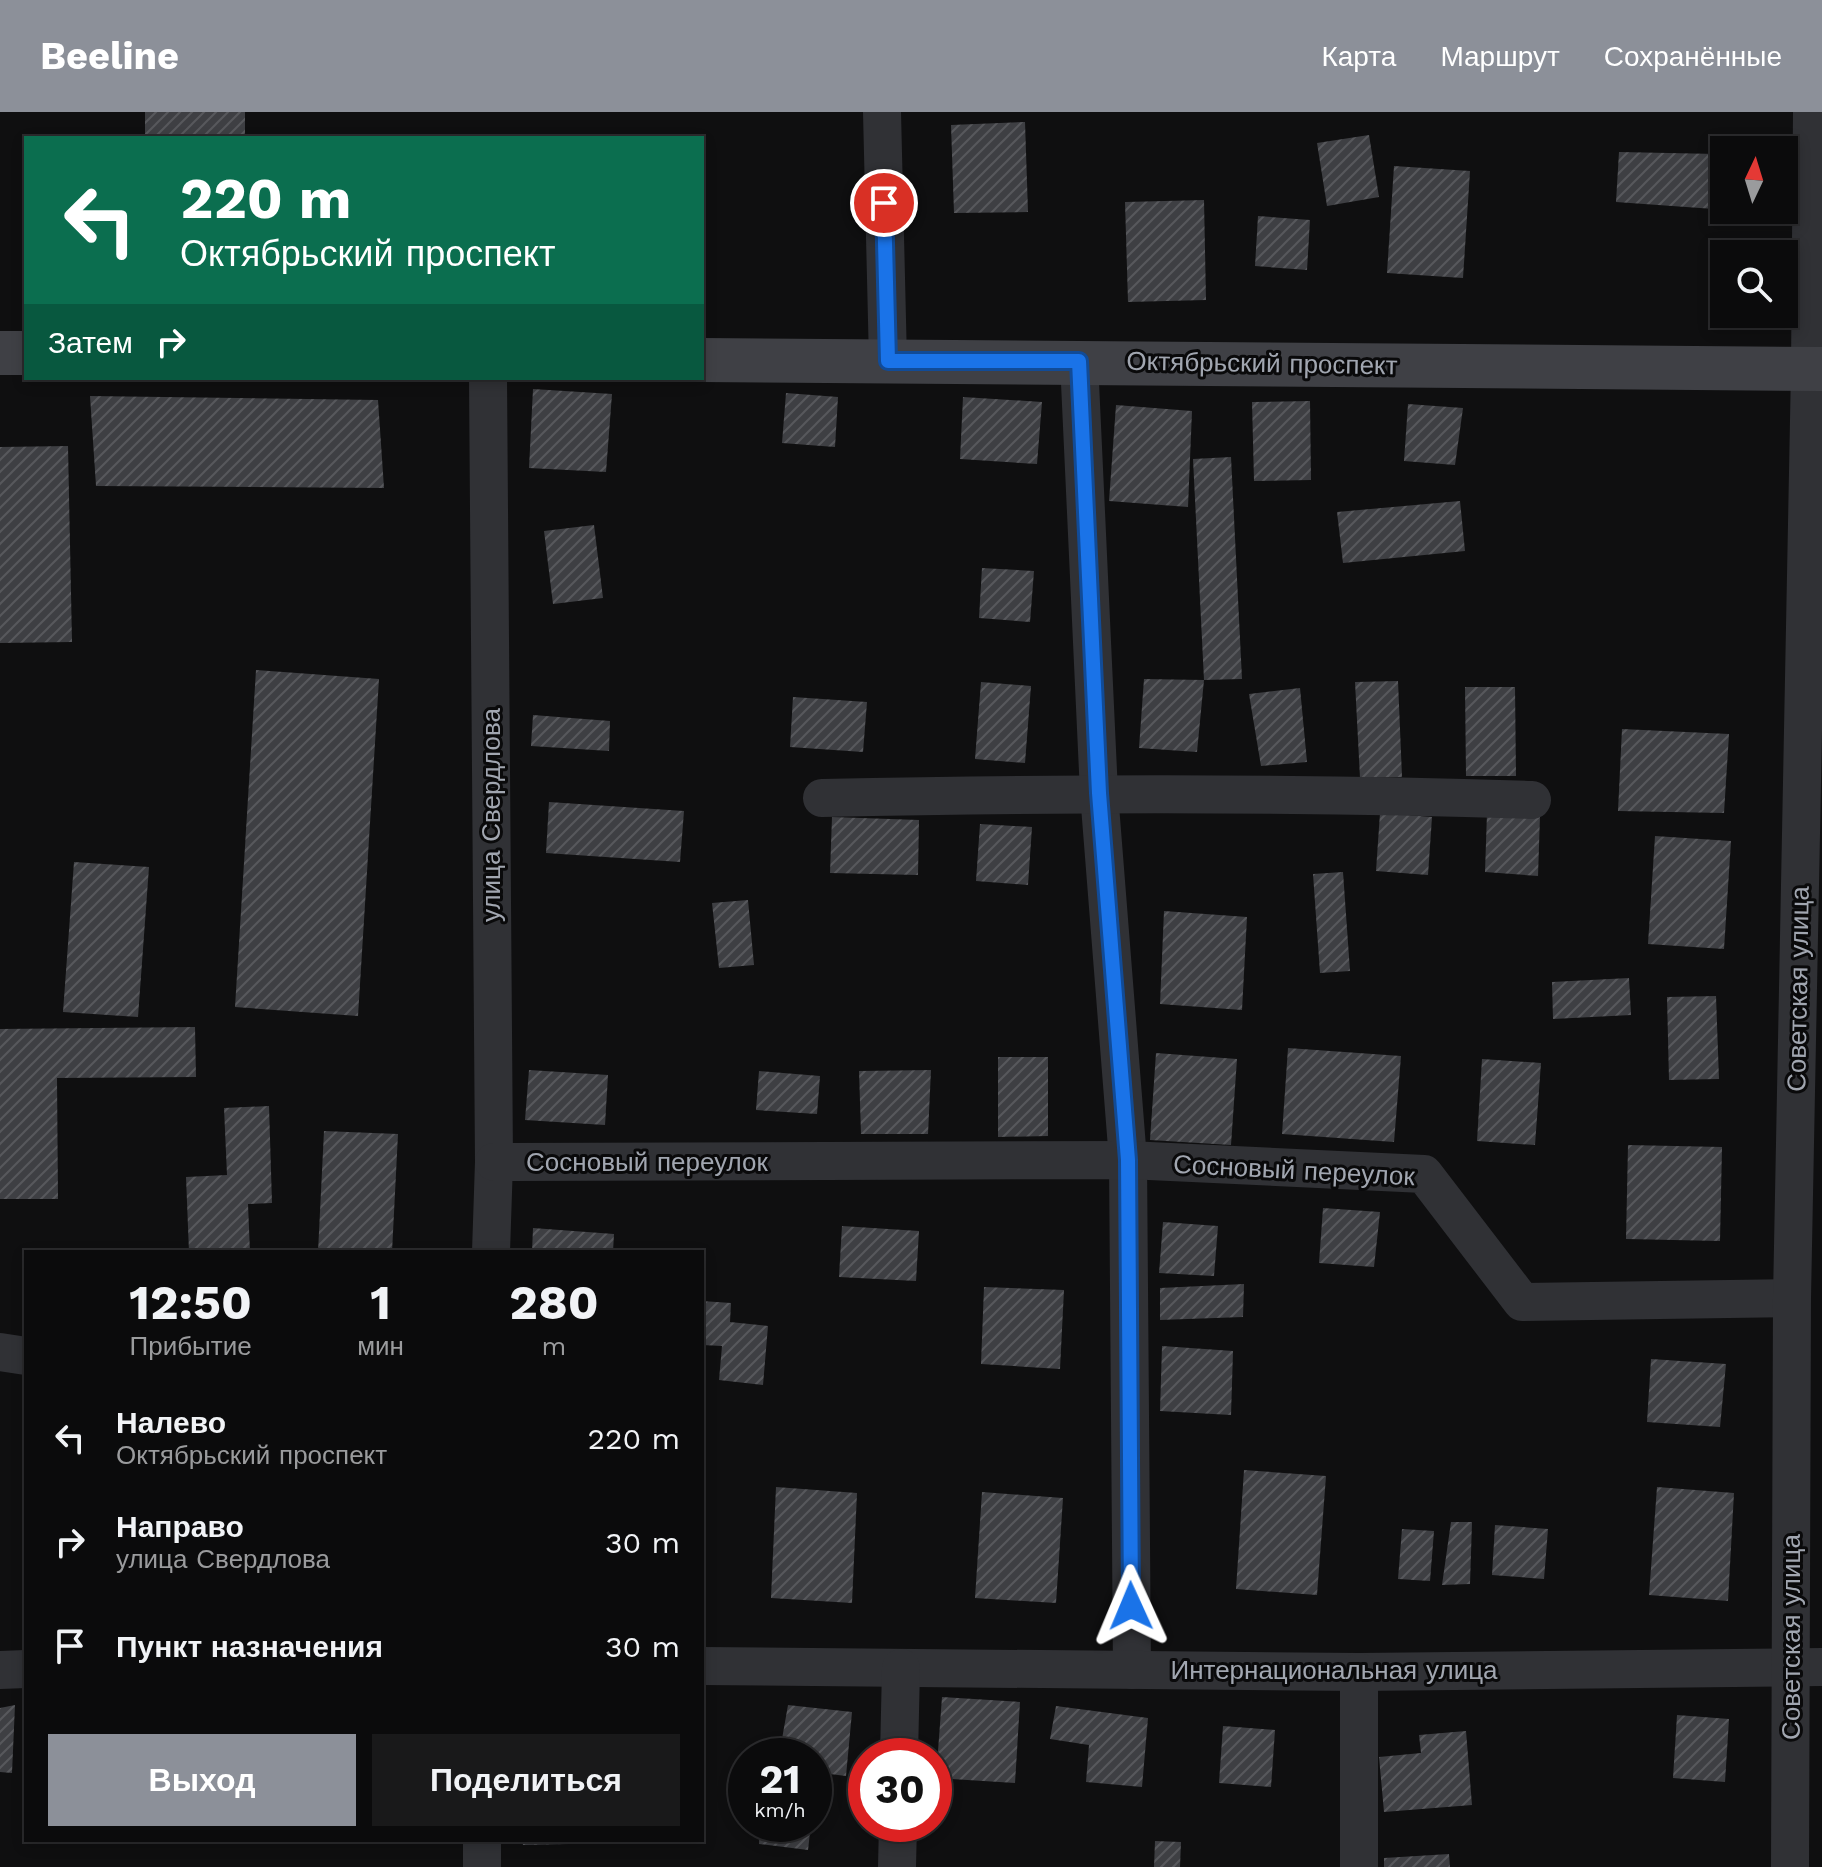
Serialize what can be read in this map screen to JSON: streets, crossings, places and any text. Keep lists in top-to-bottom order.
{
  "streets": {
    "street": [
      "Октябрьский проспект",
      "улица Свердлова",
      "Советская улица",
      "Сосновый переулок",
      "Интернациональная улица"
    ]
  },
  "crossings": [
    ["Октябрьский проспект", "Советская улица"],
    ["улица Свердлова", "Сосновый переулок"],
    ["Советская улица", "Сосновый переулок"],
    ["Советская улица", "Интернациональная улица"]
  ],
  "north": "top",
  "page": {
    "header": "Beeline",
    "nav": ["Карта", "Маршрут", "Сохранённые"],
    "turn": ["220 m", "Октябрьский проспект"],
    "then": "Затем",
    "eta": [
      "12:50",
      "Прибытие",
      "1",
      "мин",
      "280",
      "m"
    ],
    "list": [
      {
        "name": "Налево",
        "note": "Октябрьский проспект",
        "value": "220 m"
      },
      {
        "name": "Направо",
        "note": "улица Свердлова",
        "value": "30 m"
      },
      {
        "name": "Пункт назначения",
        "value": "30 m"
      }
    ],
    "buttons": ["Выход", "Поделиться"],
    "speed": "21 km/h",
    "limit": "30"
  }
}
